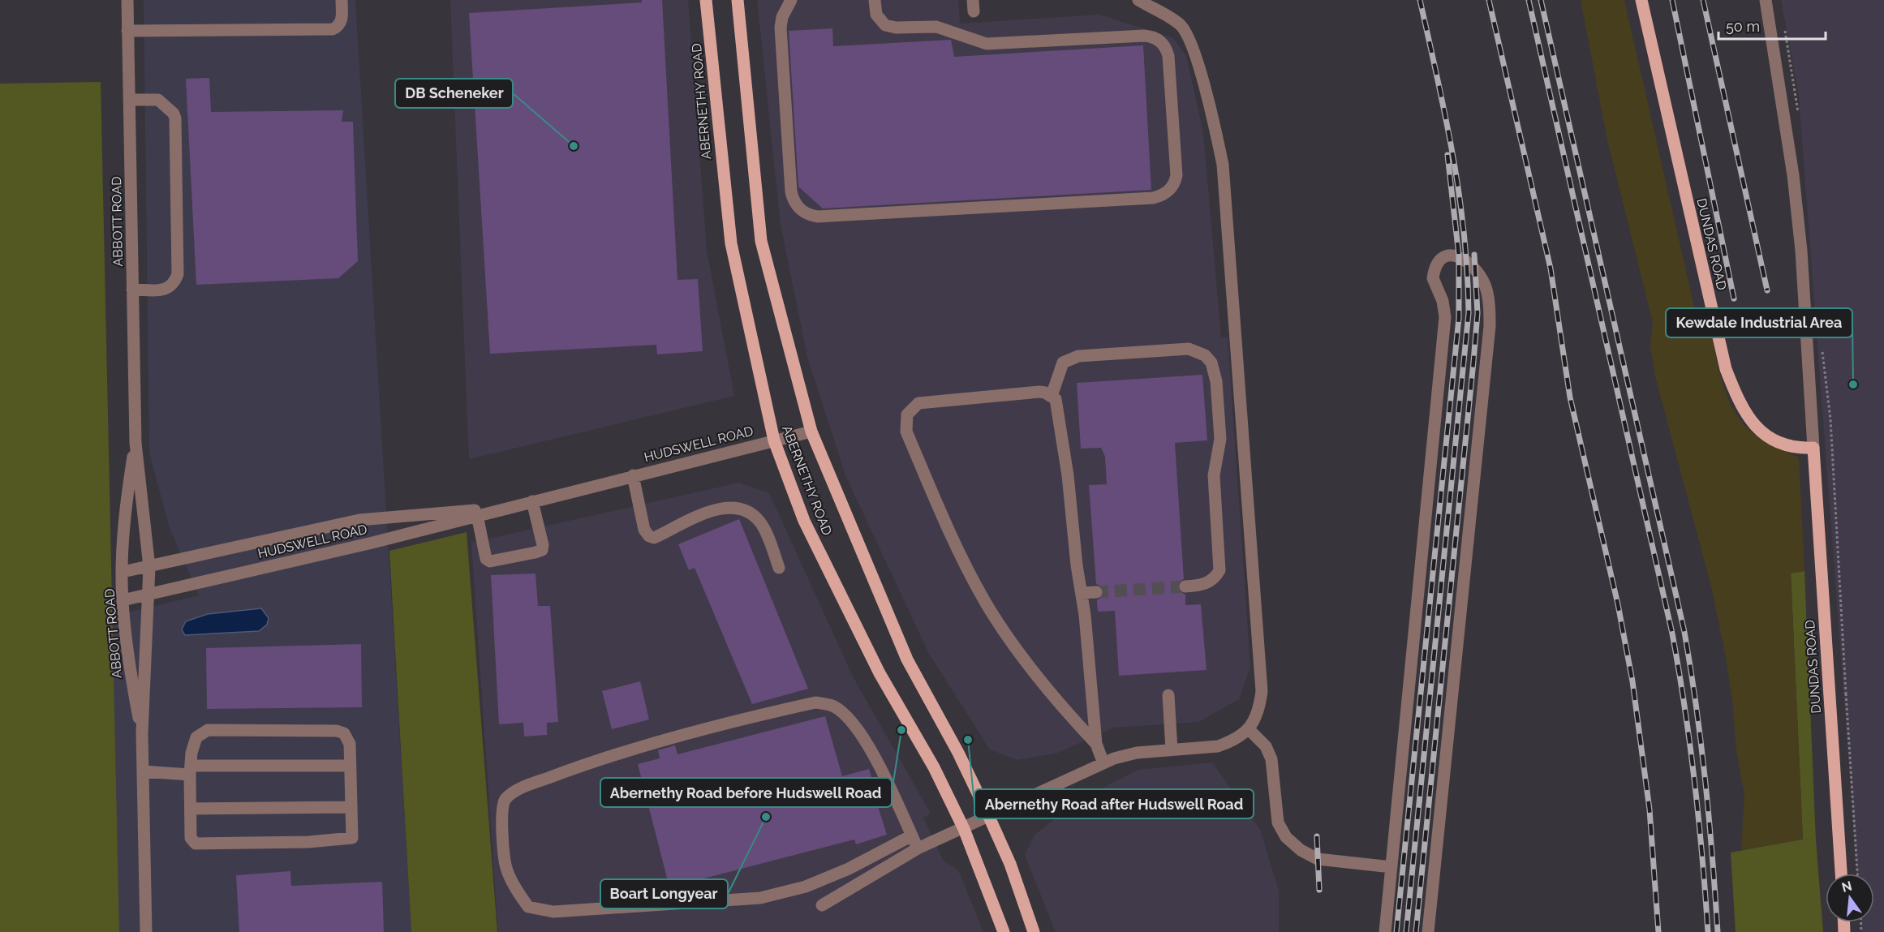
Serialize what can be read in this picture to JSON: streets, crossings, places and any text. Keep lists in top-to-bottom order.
{
  "streets": {
    "main road": ["ABERNETHY ROAD", "DUNDAS ROAD"],
    "street": ["ABBOTT ROAD", "HUDSWELL ROAD"]
  },
  "crossings": [
    ["ABERNETHY ROAD", "HUDSWELL ROAD"],
    ["ABBOTT ROAD", "HUDSWELL ROAD"]
  ],
  "places": [
    "DB Scheneker",
    "Kewdale Industrial Area",
    "Abernethy Road before Hudswell Road",
    "Abernethy Road after Hudswell Road",
    "Boart Longyear"
  ],
  "scale_bar": "50 m",
  "north": "top"
}
